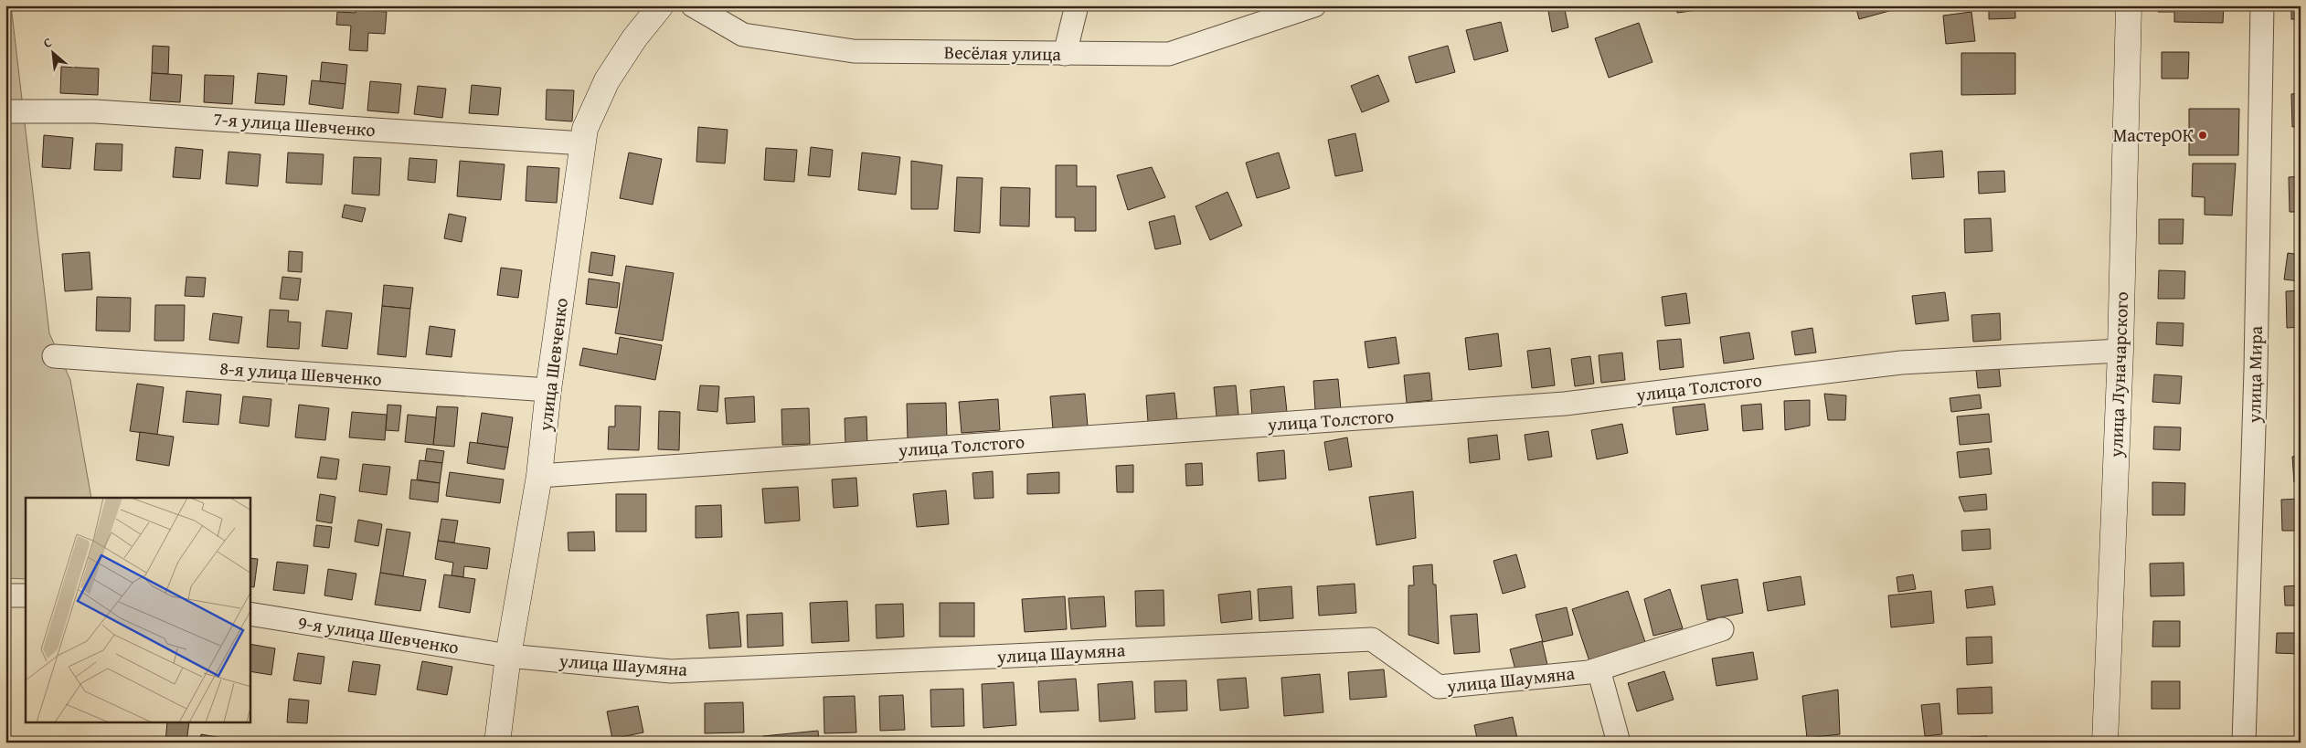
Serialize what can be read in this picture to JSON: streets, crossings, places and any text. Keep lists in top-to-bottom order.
{
  "streets": {
    "main road": ["улица Шевченко", "улица Луначарского"],
    "street": [
      "Весёлая улица",
      "7-я улица Шевченко",
      "8-я улица Шевченко",
      "улица Мира",
      "улица Толстого",
      "9-я улица Шевченко",
      "улица Шаумяна"
    ]
  },
  "crossings": [
    ["7-я улица Шевченко", "улица Шевченко"],
    ["улица Шевченко", "8-я улица Шевченко"],
    ["улица Шевченко", "улица Толстого"],
    ["улица Шевченко", "9-я улица Шевченко"],
    ["улица Шевченко", "улица Шаумяна"],
    ["улица Луначарского", "улица Толстого"],
    ["9-я улица Шевченко", "улица Шаумяна"]
  ],
  "places": ["МастерОК"],
  "north": "top left"
}
